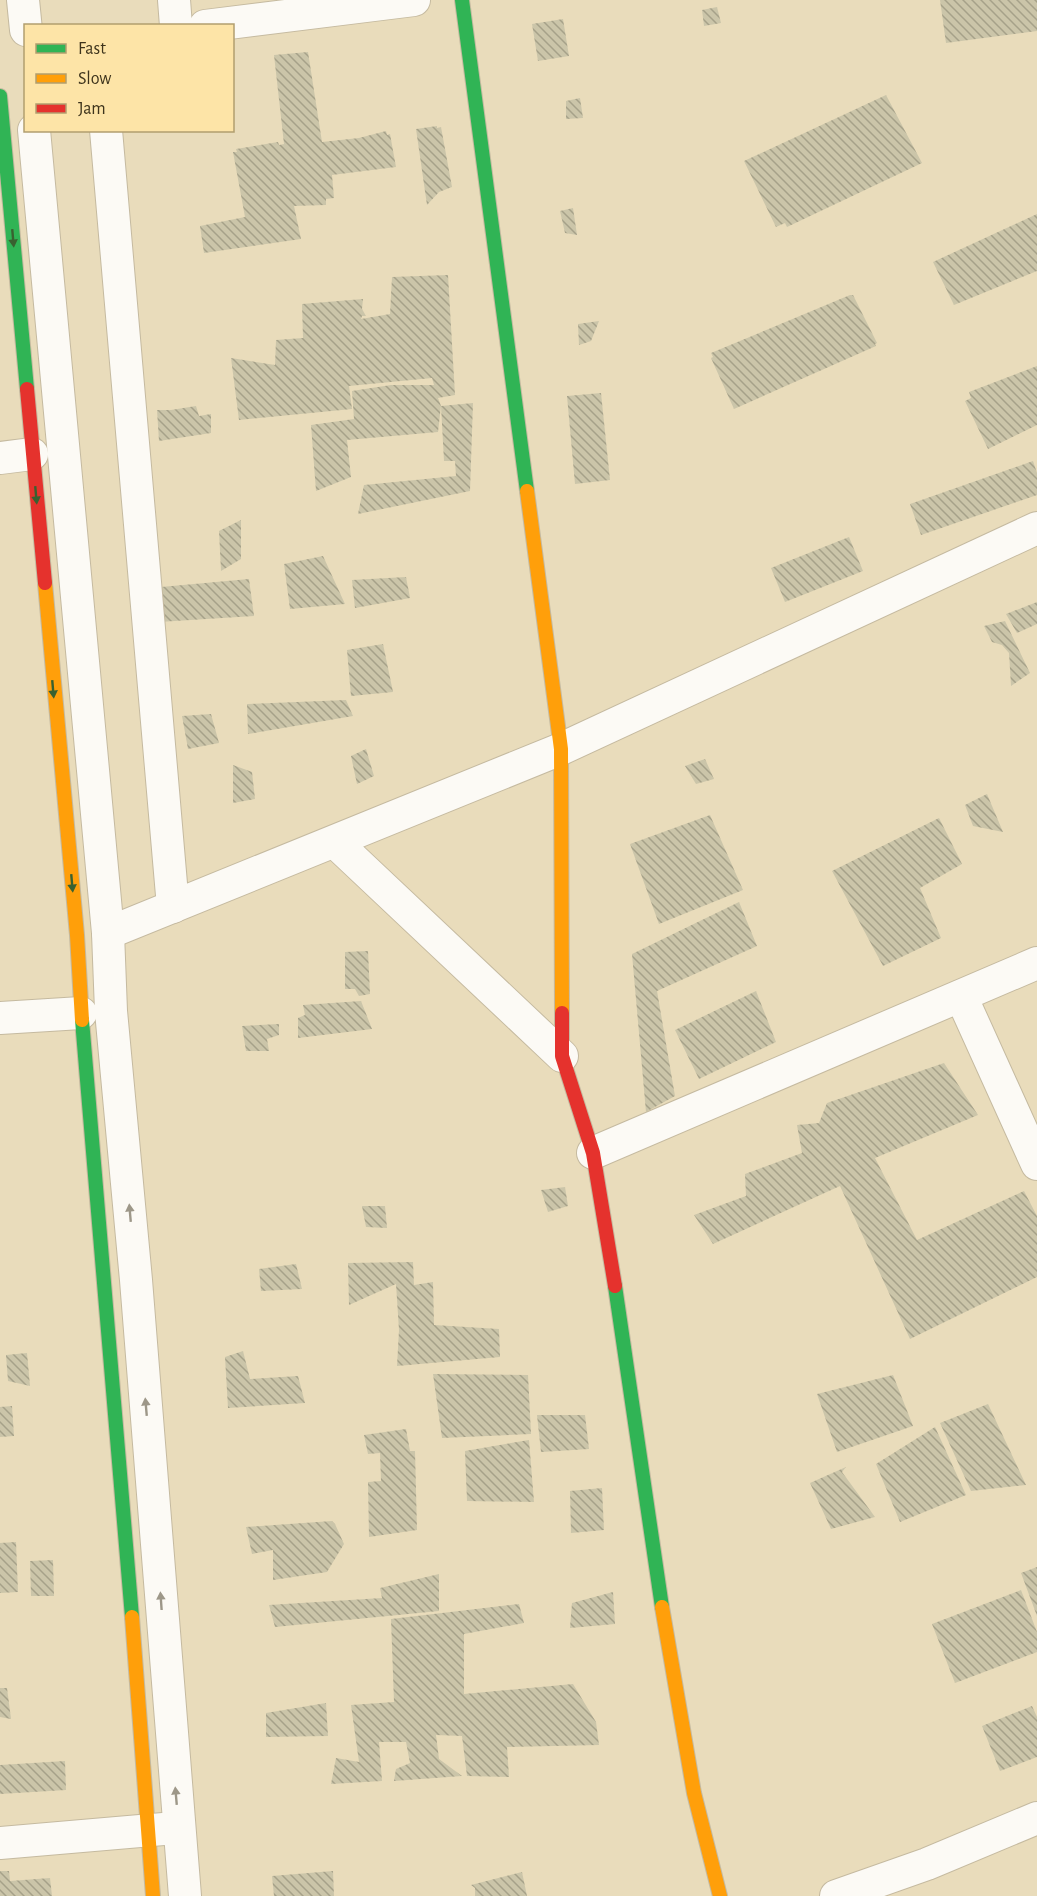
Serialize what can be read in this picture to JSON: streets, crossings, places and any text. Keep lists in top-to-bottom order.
{
  "legend": ["Fast", "Slow", "Jam"]
}
